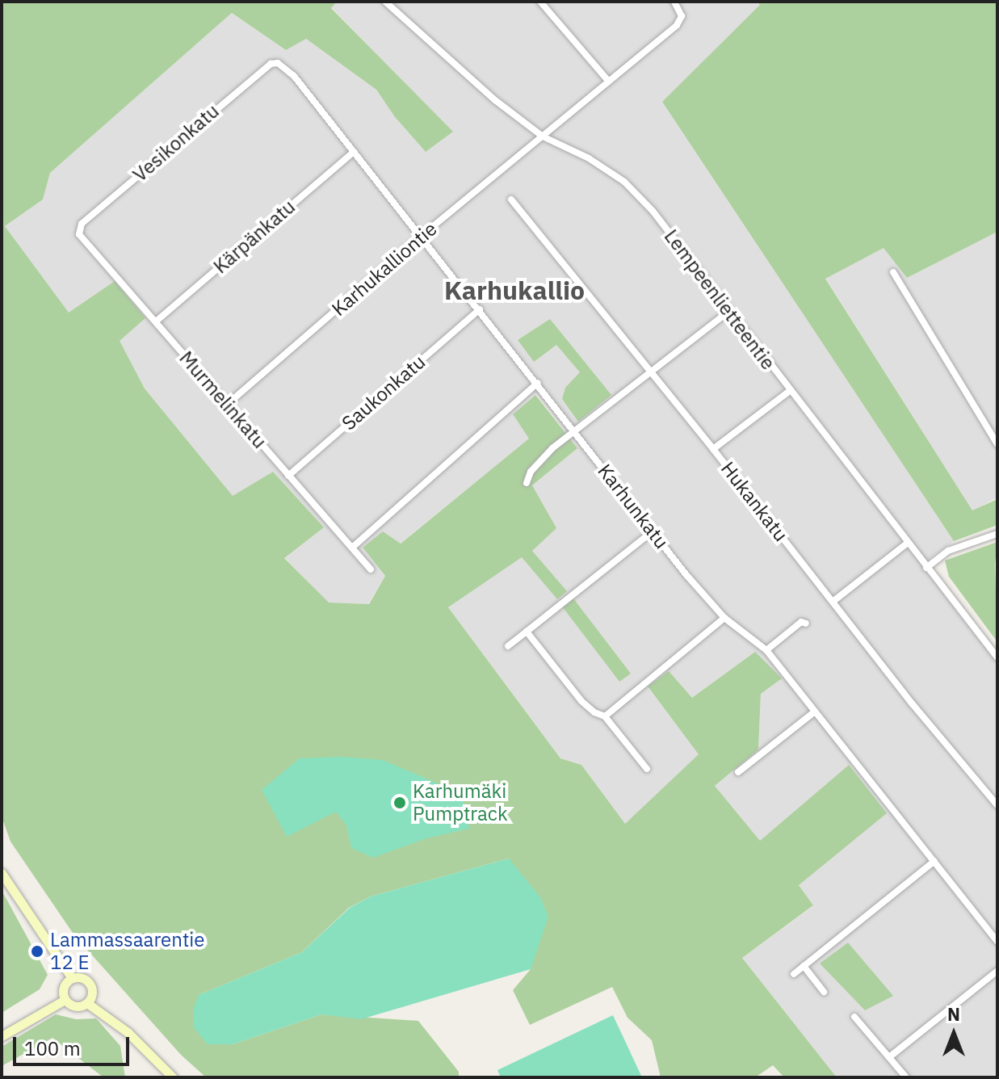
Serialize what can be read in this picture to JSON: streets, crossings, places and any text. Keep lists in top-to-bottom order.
{
  "streets": {
    "street": [
      "Vesikonkatu",
      "Kärpänkatu",
      "Karhukalliontie",
      "Lempeenlietteentie",
      "Saukonkatu",
      "Murmelinkatu",
      "Hukankatu",
      "Karhunkatu"
    ]
  },
  "crossings": [
    ["Vesikonkatu", "Murmelinkatu"],
    ["Vesikonkatu", "Karhunkatu"],
    ["Kärpänkatu", "Murmelinkatu"],
    ["Kärpänkatu", "Karhunkatu"],
    ["Karhukalliontie", "Lempeenlietteentie"],
    ["Karhukalliontie", "Murmelinkatu"],
    ["Karhukalliontie", "Karhunkatu"],
    ["Saukonkatu", "Murmelinkatu"],
    ["Saukonkatu", "Karhunkatu"]
  ],
  "districts": ["Karhukallio"],
  "places": ["Karhumäki Pumptrack", "Lammassaarentie 12 E"],
  "scale_bar": "100 m",
  "north": "top"
}
